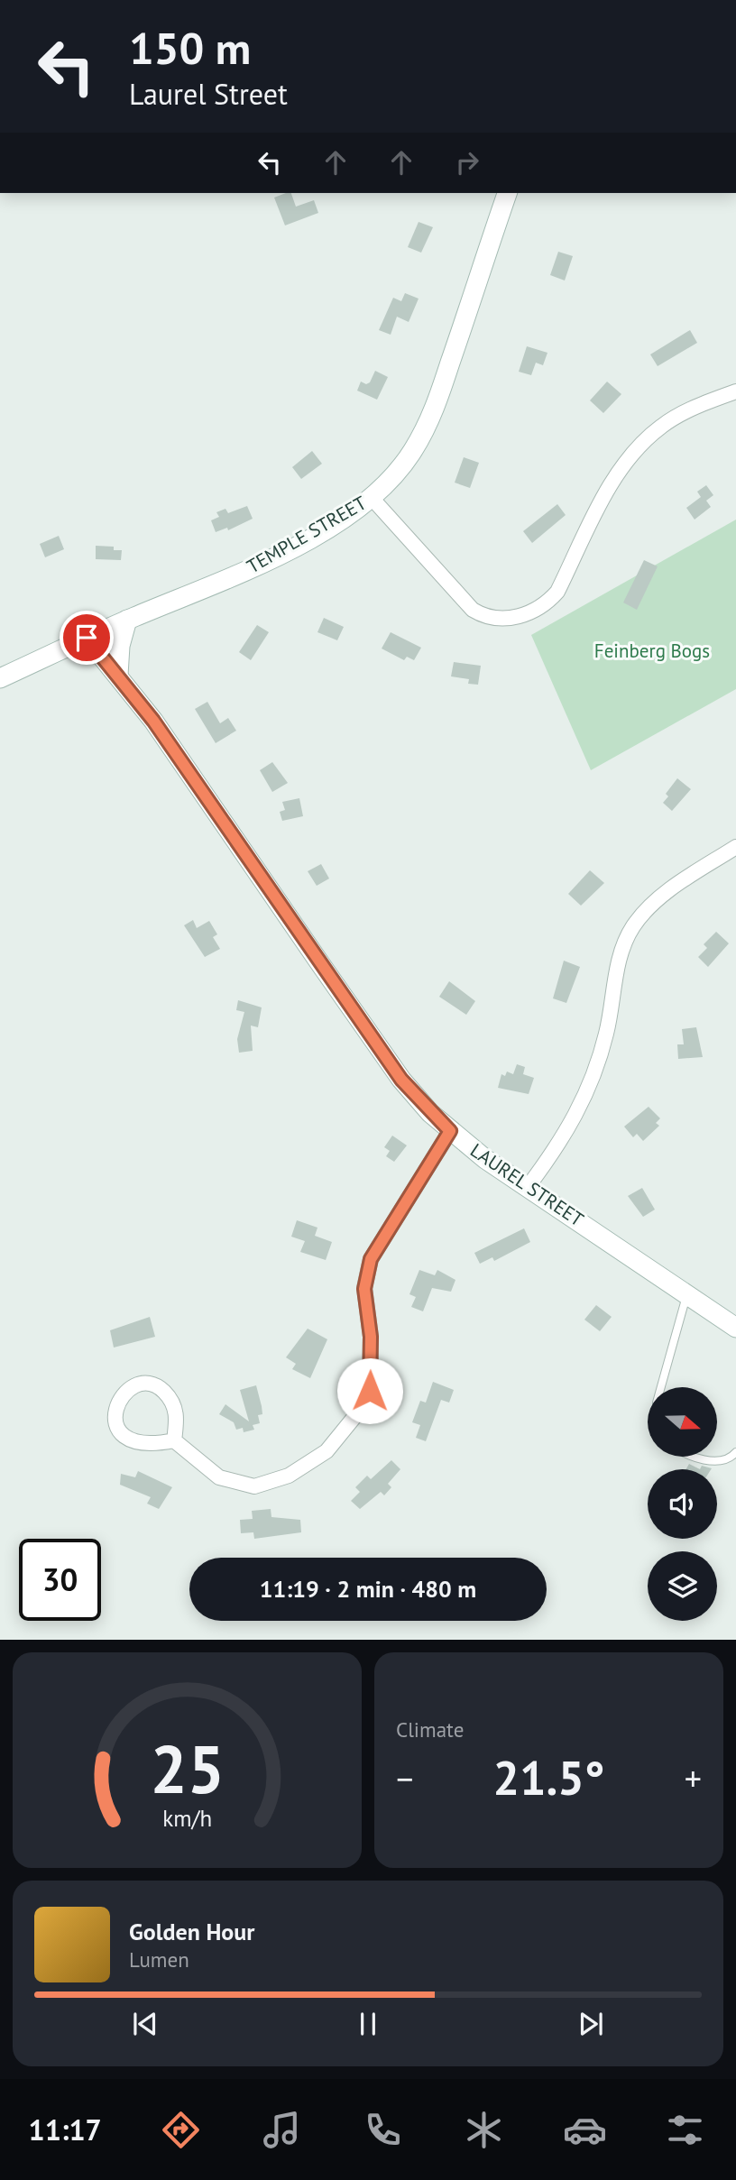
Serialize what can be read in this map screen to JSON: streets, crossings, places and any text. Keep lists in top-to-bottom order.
{
  "streets": {
    "main road": ["TEMPLE STREET", "LAUREL STREET"]
  },
  "crossings": [
    ["TEMPLE STREET", "LAUREL STREET"]
  ],
  "parks": ["Feinberg Bogs"],
  "north": "right",
  "page": {
    "turn": ["150 m", "Laurel Street"],
    "limit": "30",
    "trip": "11:19 · 2 min · 480 m",
    "tile": "Climate",
    "heat": ["−", "21.5°", "+"],
    "song": ["Golden Hour", "Lumen"],
    "tabs": "11:17",
    "gauge": ["25", "km/h"]
  }
}
